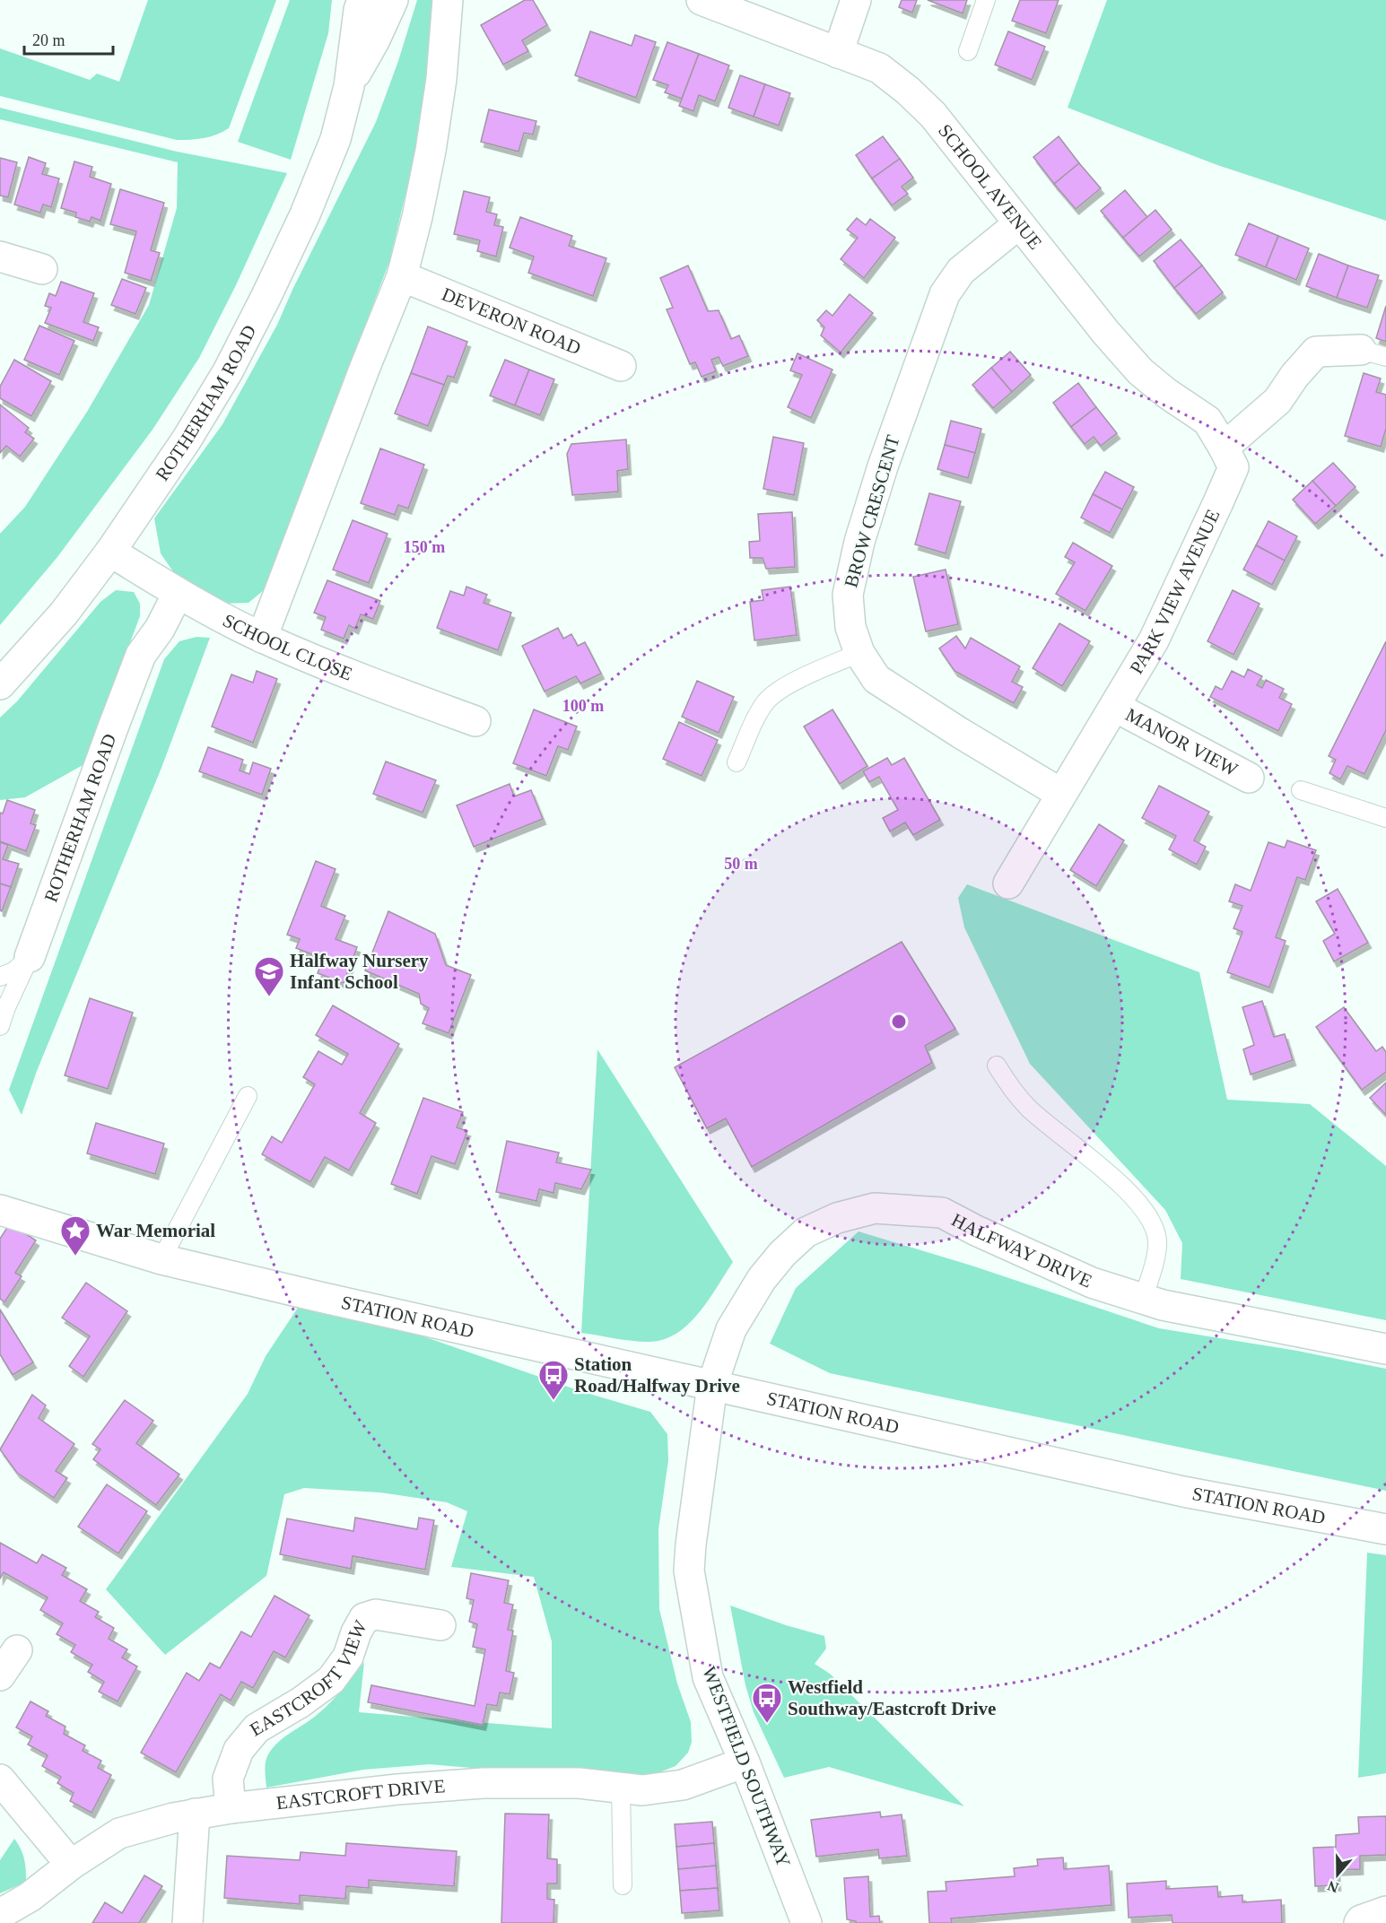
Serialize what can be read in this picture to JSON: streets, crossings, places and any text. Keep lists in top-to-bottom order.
{
  "streets": {
    "street": [
      "SCHOOL AVENUE",
      "DEVERON ROAD",
      "ROTHERHAM ROAD",
      "BROW CRESCENT",
      "PARK VIEW AVENUE",
      "SCHOOL CLOSE",
      "MANOR VIEW",
      "HALFWAY DRIVE",
      "STATION ROAD",
      "EASTCROFT VIEW",
      "WESTFIELD SOUTHWAY",
      "EASTCROFT DRIVE"
    ]
  },
  "crossings": [
    ["SCHOOL AVENUE", "BROW CRESCENT"],
    ["SCHOOL AVENUE", "PARK VIEW AVENUE"],
    ["ROTHERHAM ROAD", "SCHOOL CLOSE"],
    ["BROW CRESCENT", "PARK VIEW AVENUE"],
    ["PARK VIEW AVENUE", "MANOR VIEW"],
    ["HALFWAY DRIVE", "STATION ROAD"],
    ["HALFWAY DRIVE", "WESTFIELD SOUTHWAY"],
    ["STATION ROAD", "WESTFIELD SOUTHWAY"],
    ["EASTCROFT VIEW", "EASTCROFT DRIVE"],
    ["WESTFIELD SOUTHWAY", "EASTCROFT DRIVE"]
  ],
  "places": {
    "school or university": ["Halfway Nursery Infant School"],
    "place": ["War Memorial"],
    "bus stop": ["Station Road/Halfway Drive", "Westfield Southway/Eastcroft Drive"]
  },
  "scale_bar": "20 m",
  "north": "bottom",
  "rings": ["150 m", "100 m", "50 m"]
}
